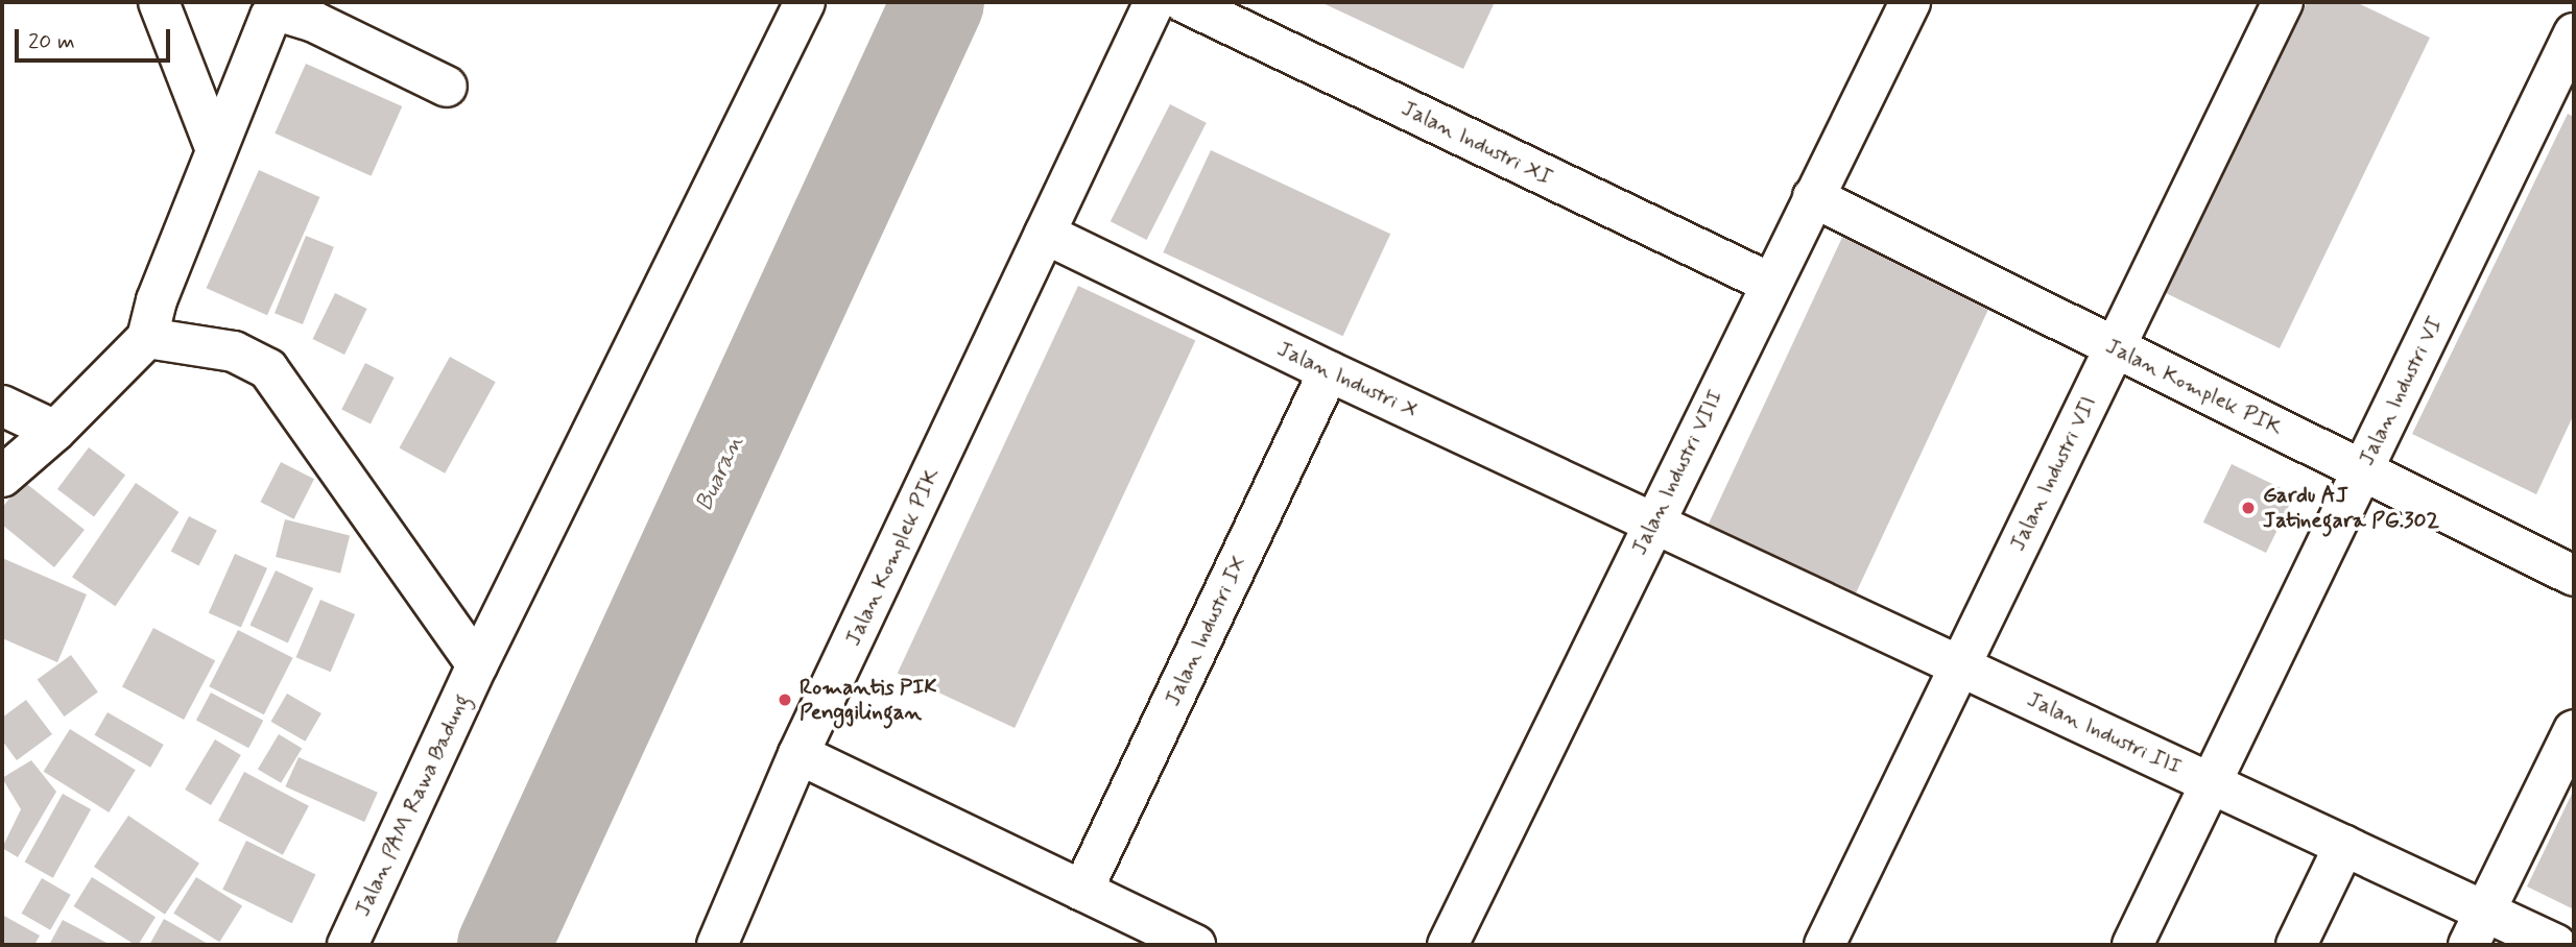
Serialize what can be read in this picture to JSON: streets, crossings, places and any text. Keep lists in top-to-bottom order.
{
  "streets": {
    "street": [
      "Jalan Industri XI",
      "Jalan Industri X",
      "Jalan Komplek PIK",
      "Jalan Industri VI",
      "Jalan Industri VIII",
      "Jalan Industri VII",
      "Jalan Industri IX",
      "Jalan Industri III",
      "Jalan PAM Rawa Badung"
    ]
  },
  "crossings": [
    ["Jalan Industri XI", "Jalan Industri VIII"],
    ["Jalan Industri X", "Jalan Komplek PIK"],
    ["Jalan Industri X", "Jalan Industri VIII"],
    ["Jalan Industri X", "Jalan Industri IX"],
    ["Jalan Industri X", "Jalan Industri III"],
    ["Jalan Komplek PIK", "Jalan Industri VI"],
    ["Jalan Komplek PIK", "Jalan Industri VIII"],
    ["Jalan Komplek PIK", "Jalan Industri VII"],
    ["Jalan Industri VI", "Jalan Industri III"],
    ["Jalan Industri VIII", "Jalan Industri III"],
    ["Jalan Industri VII", "Jalan Industri III"]
  ],
  "water": ["Buaran"],
  "places": ["Gardu AJ Jatinegara PG.302", "Romantis PIK Penggilingan"],
  "scale_bar": "20 m"
}
